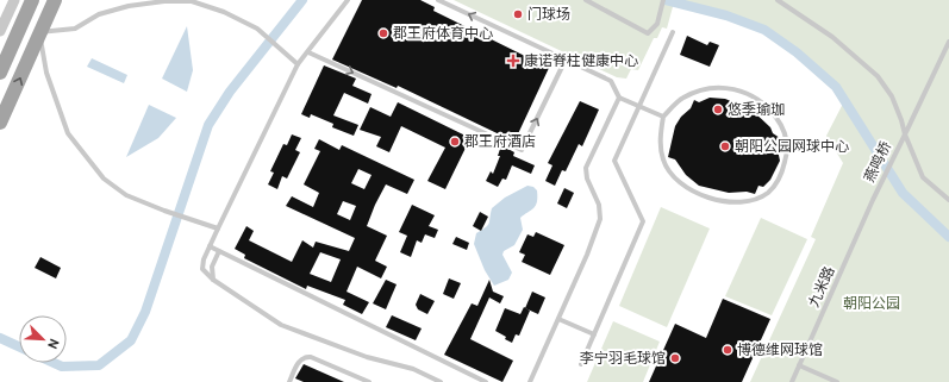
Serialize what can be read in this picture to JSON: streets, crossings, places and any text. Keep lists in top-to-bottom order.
{
  "streets": {
    "lane": ["燕鸣桥", "九米路"]
  },
  "crossings": [
    ["燕鸣桥", "九米路"]
  ],
  "parks": ["朝阳公园"],
  "places": {
    "other": [
      "门球场",
      "郡王府体育中心",
      "悠季瑜珈",
      "郡王府酒店",
      "朝阳公园网球中心",
      "博德维网球馆",
      "李宁羽毛球馆"
    ],
    "health": ["康诺脊柱健康中心"]
  },
  "north": "bottom right"
}
